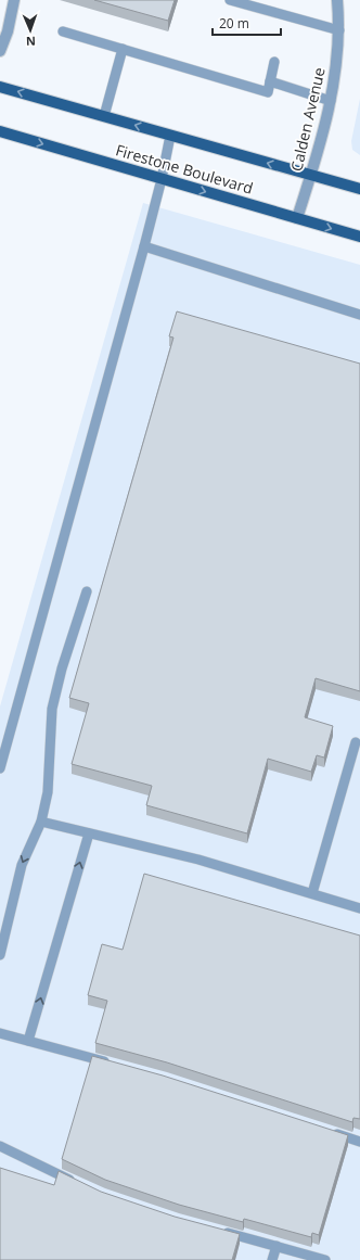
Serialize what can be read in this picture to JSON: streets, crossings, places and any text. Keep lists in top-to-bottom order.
{
  "streets": {
    "main road": ["Firestone Boulevard"],
    "street": ["Calden Avenue"]
  },
  "crossings": [
    ["Calden Avenue", "Firestone Boulevard"]
  ],
  "scale_bar": "20 m",
  "north": "bottom"
}
